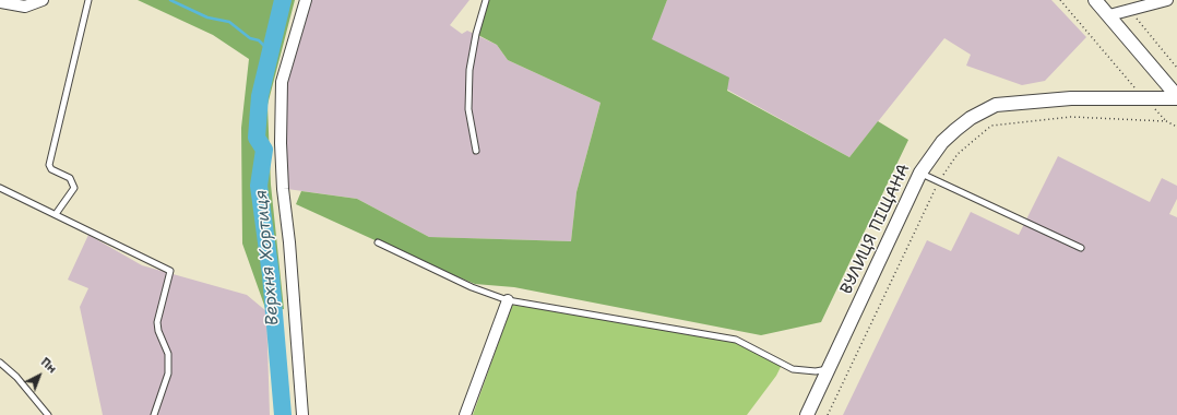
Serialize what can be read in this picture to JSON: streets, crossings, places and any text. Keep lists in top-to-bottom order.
{
  "streets": {
    "street": ["ВУЛИЦЯ ПІЩАНА"]
  },
  "water": ["Верхня Хортиця"],
  "north": "top right"
}
